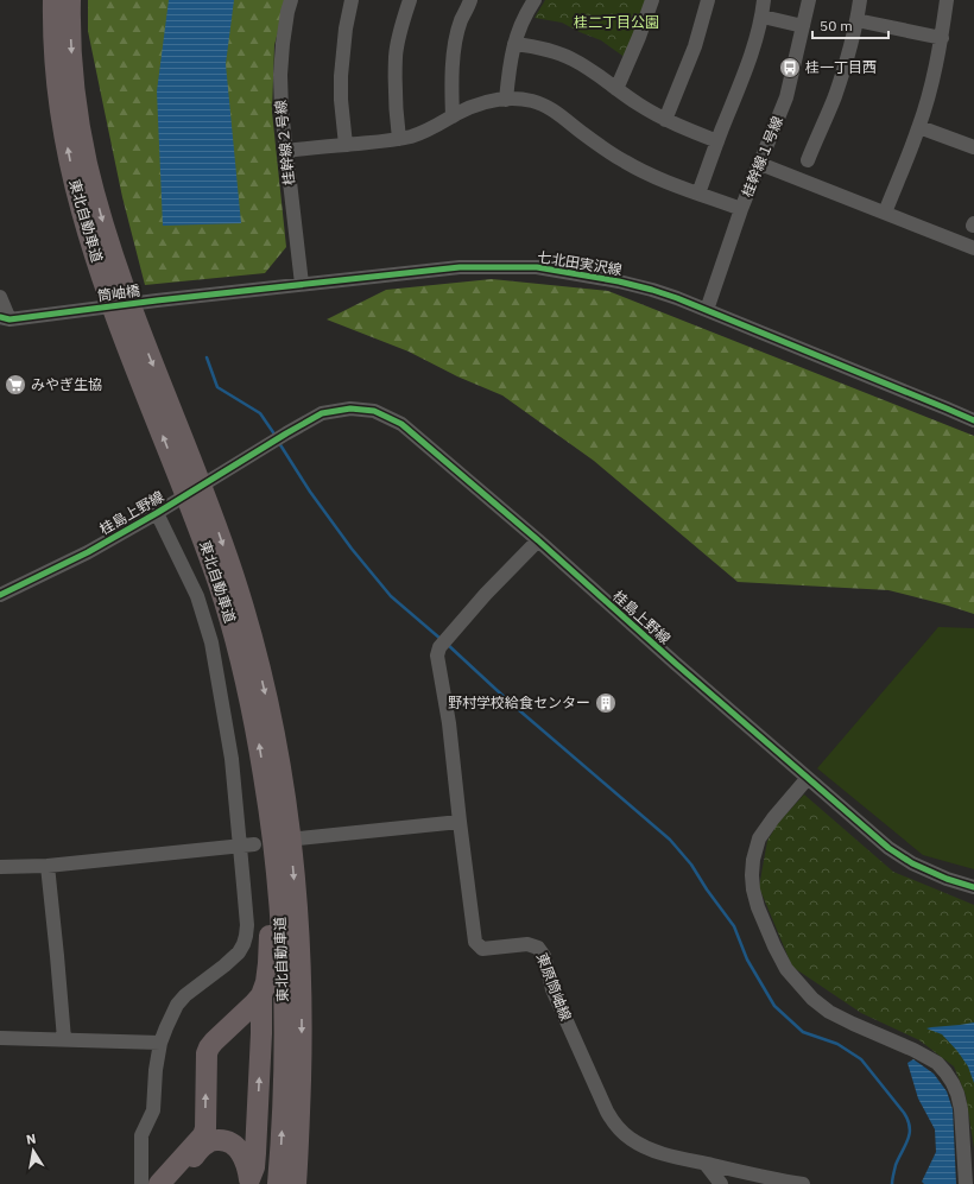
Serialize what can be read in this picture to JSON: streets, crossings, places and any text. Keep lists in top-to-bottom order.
{
  "streets": {
    "highway": ["東北自動車道"],
    "street": [
      "桂幹線２号線",
      "桂幹線１号線",
      "七北田実沢線",
      "筒岫橋",
      "桂島上野線",
      "東原筒岫線"
    ]
  },
  "crossings": [
    ["桂幹線２号線", "七北田実沢線"],
    ["桂幹線１号線", "七北田実沢線"],
    ["七北田実沢線", "筒岫橋"],
    ["桂島上野線", "東原筒岫線"]
  ],
  "parks": ["桂二丁目公園"],
  "places": {
    "bus stop": ["桂一丁目西"],
    "supermarket": ["みやぎ生協"],
    "building": ["野村学校給食センター"]
  },
  "scale_bar": "50 m",
  "north": "top"
}
